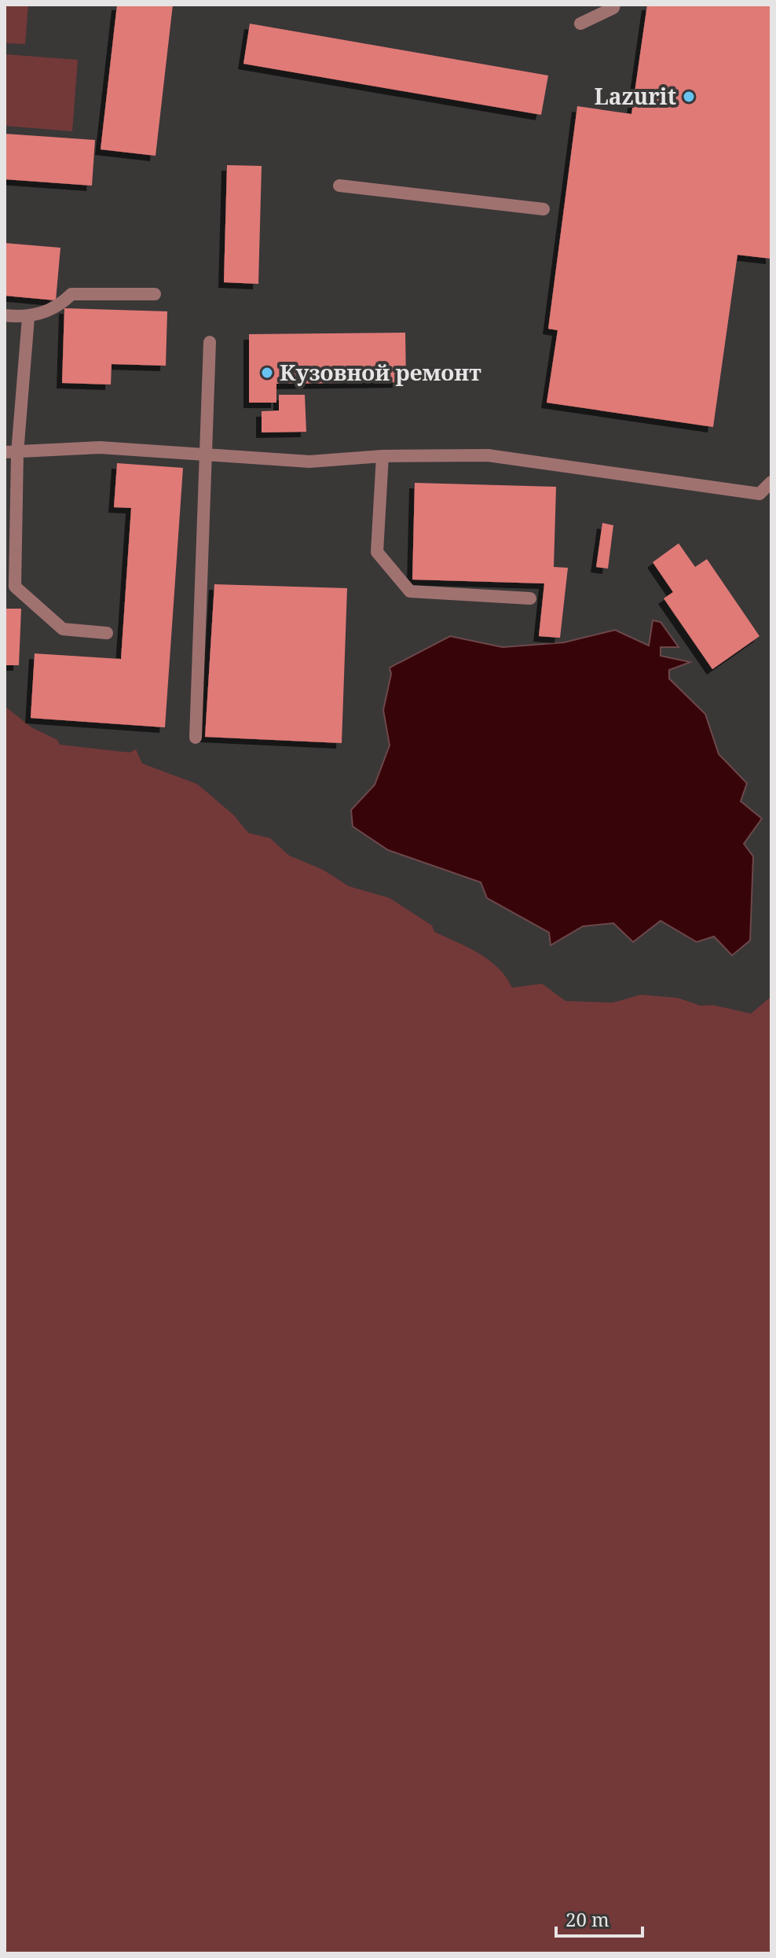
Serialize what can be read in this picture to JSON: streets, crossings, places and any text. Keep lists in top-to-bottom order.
{
  "places": ["Lazurit", "Кузовной ремонт"],
  "scale_bar": "20 m"
}
